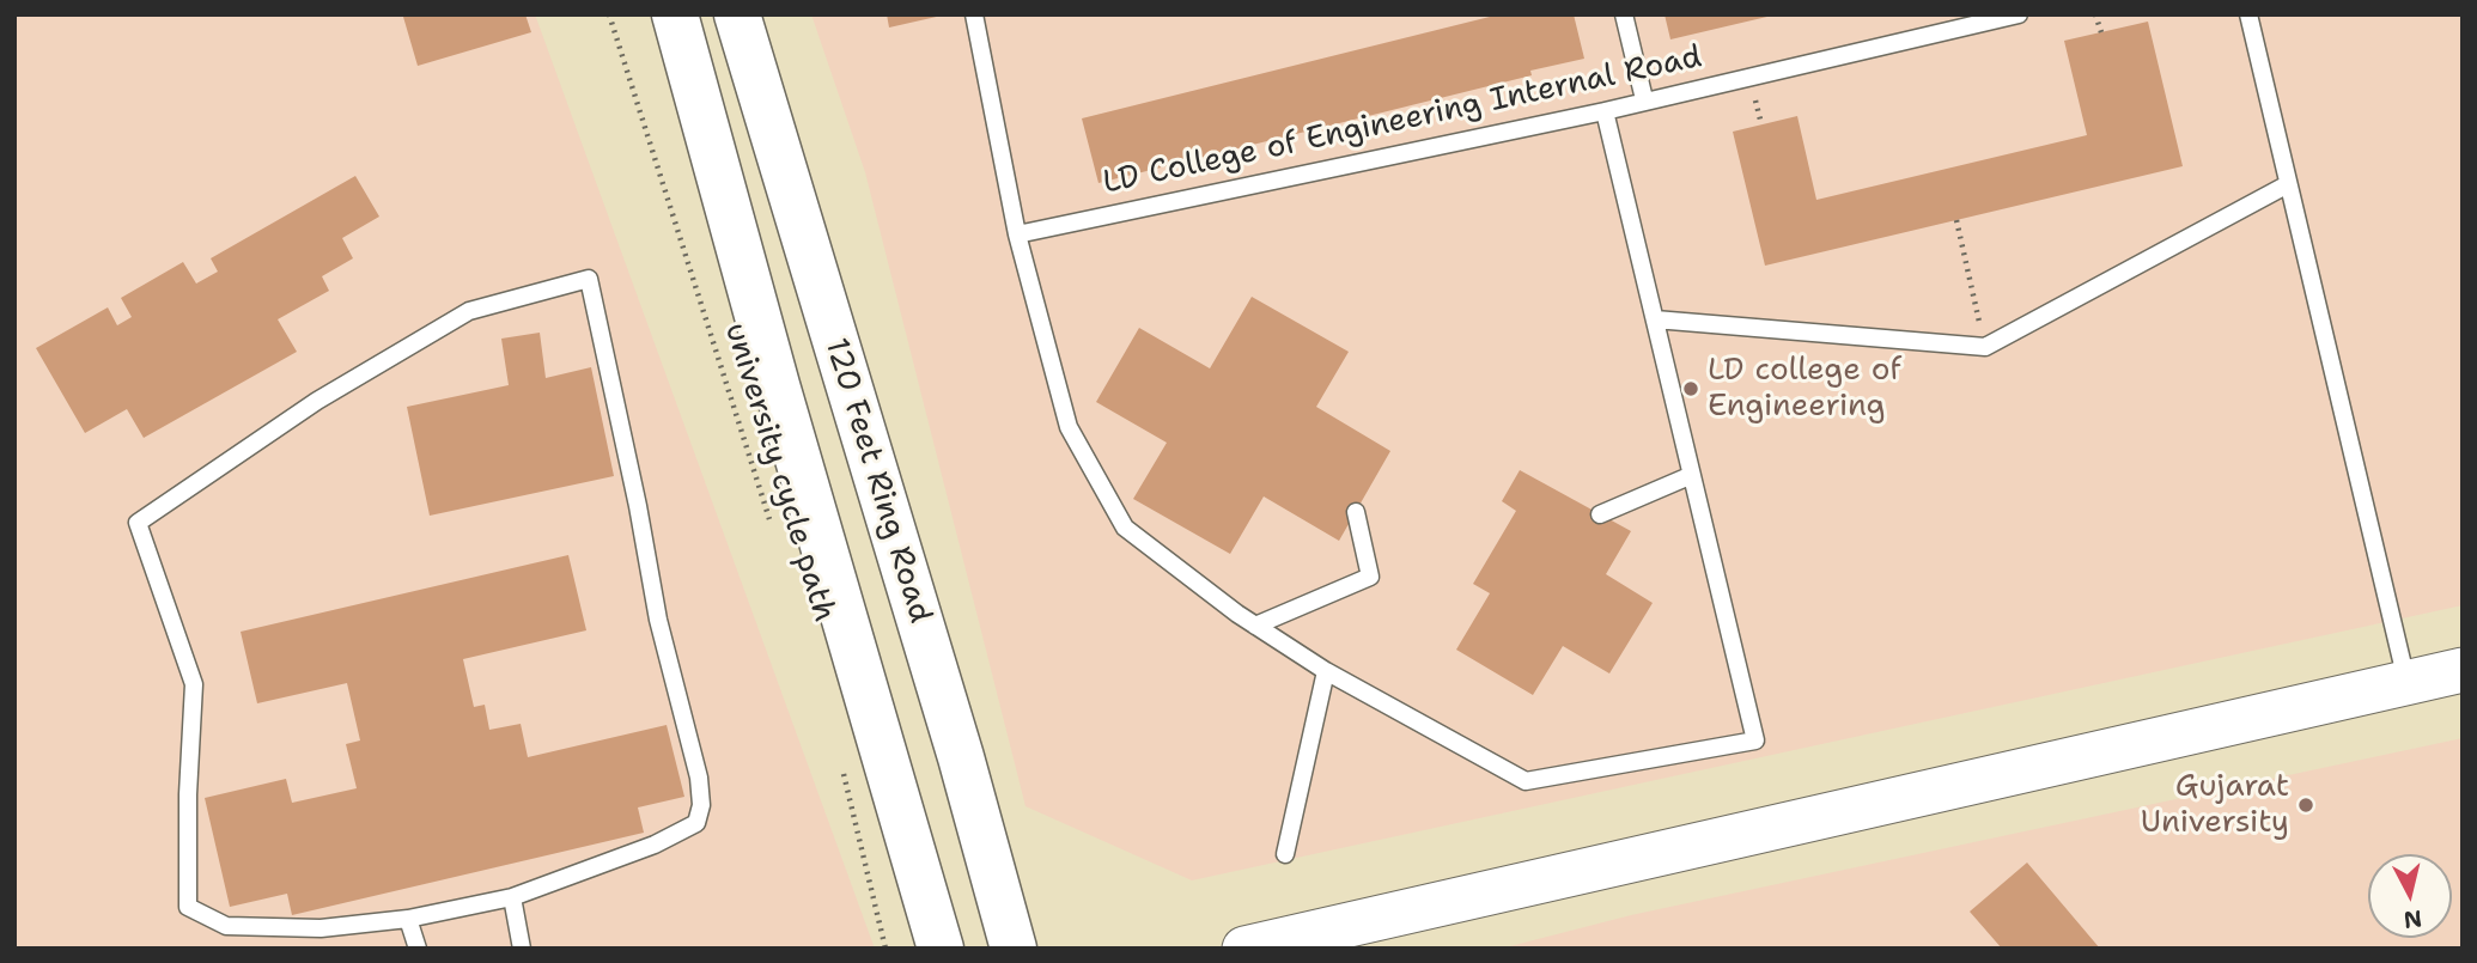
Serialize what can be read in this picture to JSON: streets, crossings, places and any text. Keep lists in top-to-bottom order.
{
  "streets": {
    "main road": ["120 Feet Ring Road"],
    "lane": ["LD College of Engineering Internal Road"],
    "path": ["university cycle path"]
  },
  "places": ["LD college of Engineering", "Gujarat University"],
  "north": "bottom"
}
